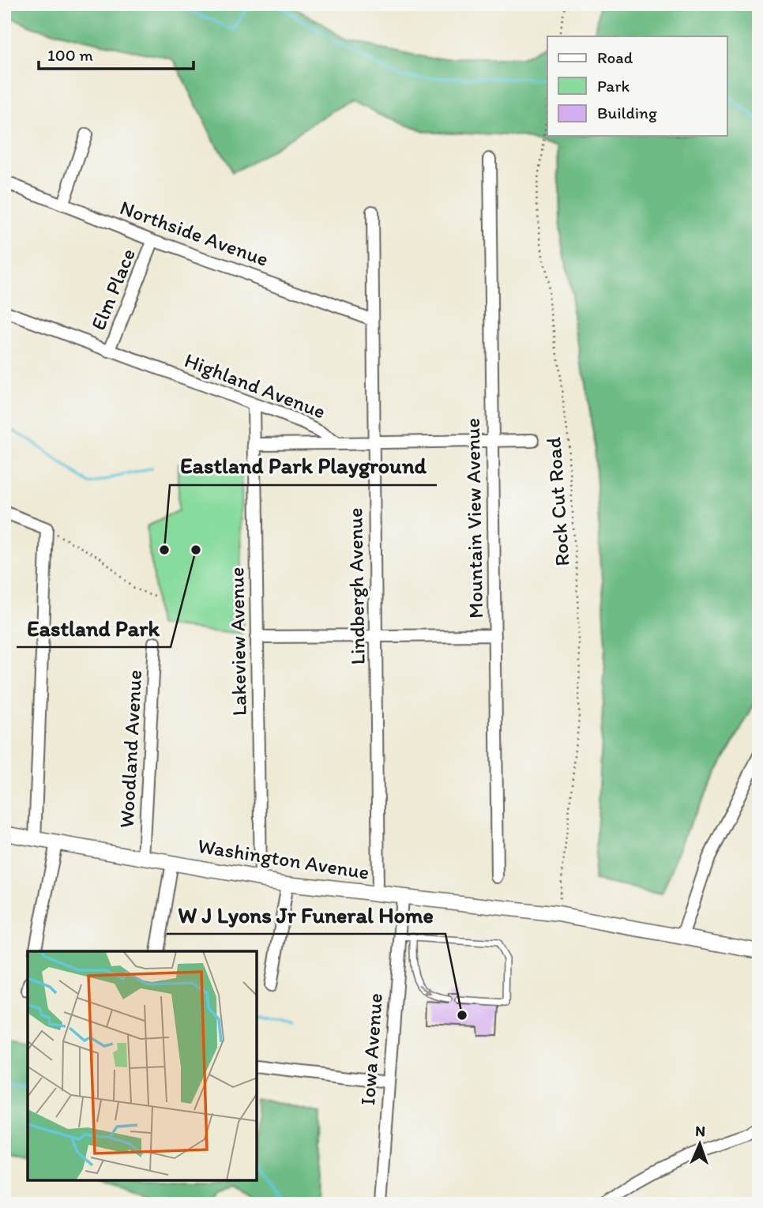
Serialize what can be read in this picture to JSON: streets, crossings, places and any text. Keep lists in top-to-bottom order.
{
  "streets": {
    "street": [
      "Northside Avenue",
      "Elm Place",
      "Highland Avenue",
      "Mountain View Avenue",
      "Lindbergh Avenue",
      "Lakeview Avenue",
      "Woodland Avenue",
      "Washington Avenue",
      "Iowa Avenue"
    ],
    "path": ["Rock Cut Road"]
  },
  "crossings": [
    ["Northside Avenue", "Elm Place"],
    ["Northside Avenue", "Lindbergh Avenue"],
    ["Elm Place", "Highland Avenue"],
    ["Highland Avenue", "Mountain View Avenue"],
    ["Highland Avenue", "Lindbergh Avenue"],
    ["Highland Avenue", "Lakeview Avenue"],
    ["Rock Cut Road", "Washington Avenue"],
    ["Lindbergh Avenue", "Washington Avenue"],
    ["Lakeview Avenue", "Washington Avenue"],
    ["Woodland Avenue", "Washington Avenue"],
    ["Washington Avenue", "Iowa Avenue"]
  ],
  "places": ["Eastland Park Playground", "Eastland Park", "W J Lyons Jr Funeral Home"],
  "legend": ["Road", "Park", "Building"],
  "scale_bar": "100 m",
  "north": "top"
}
